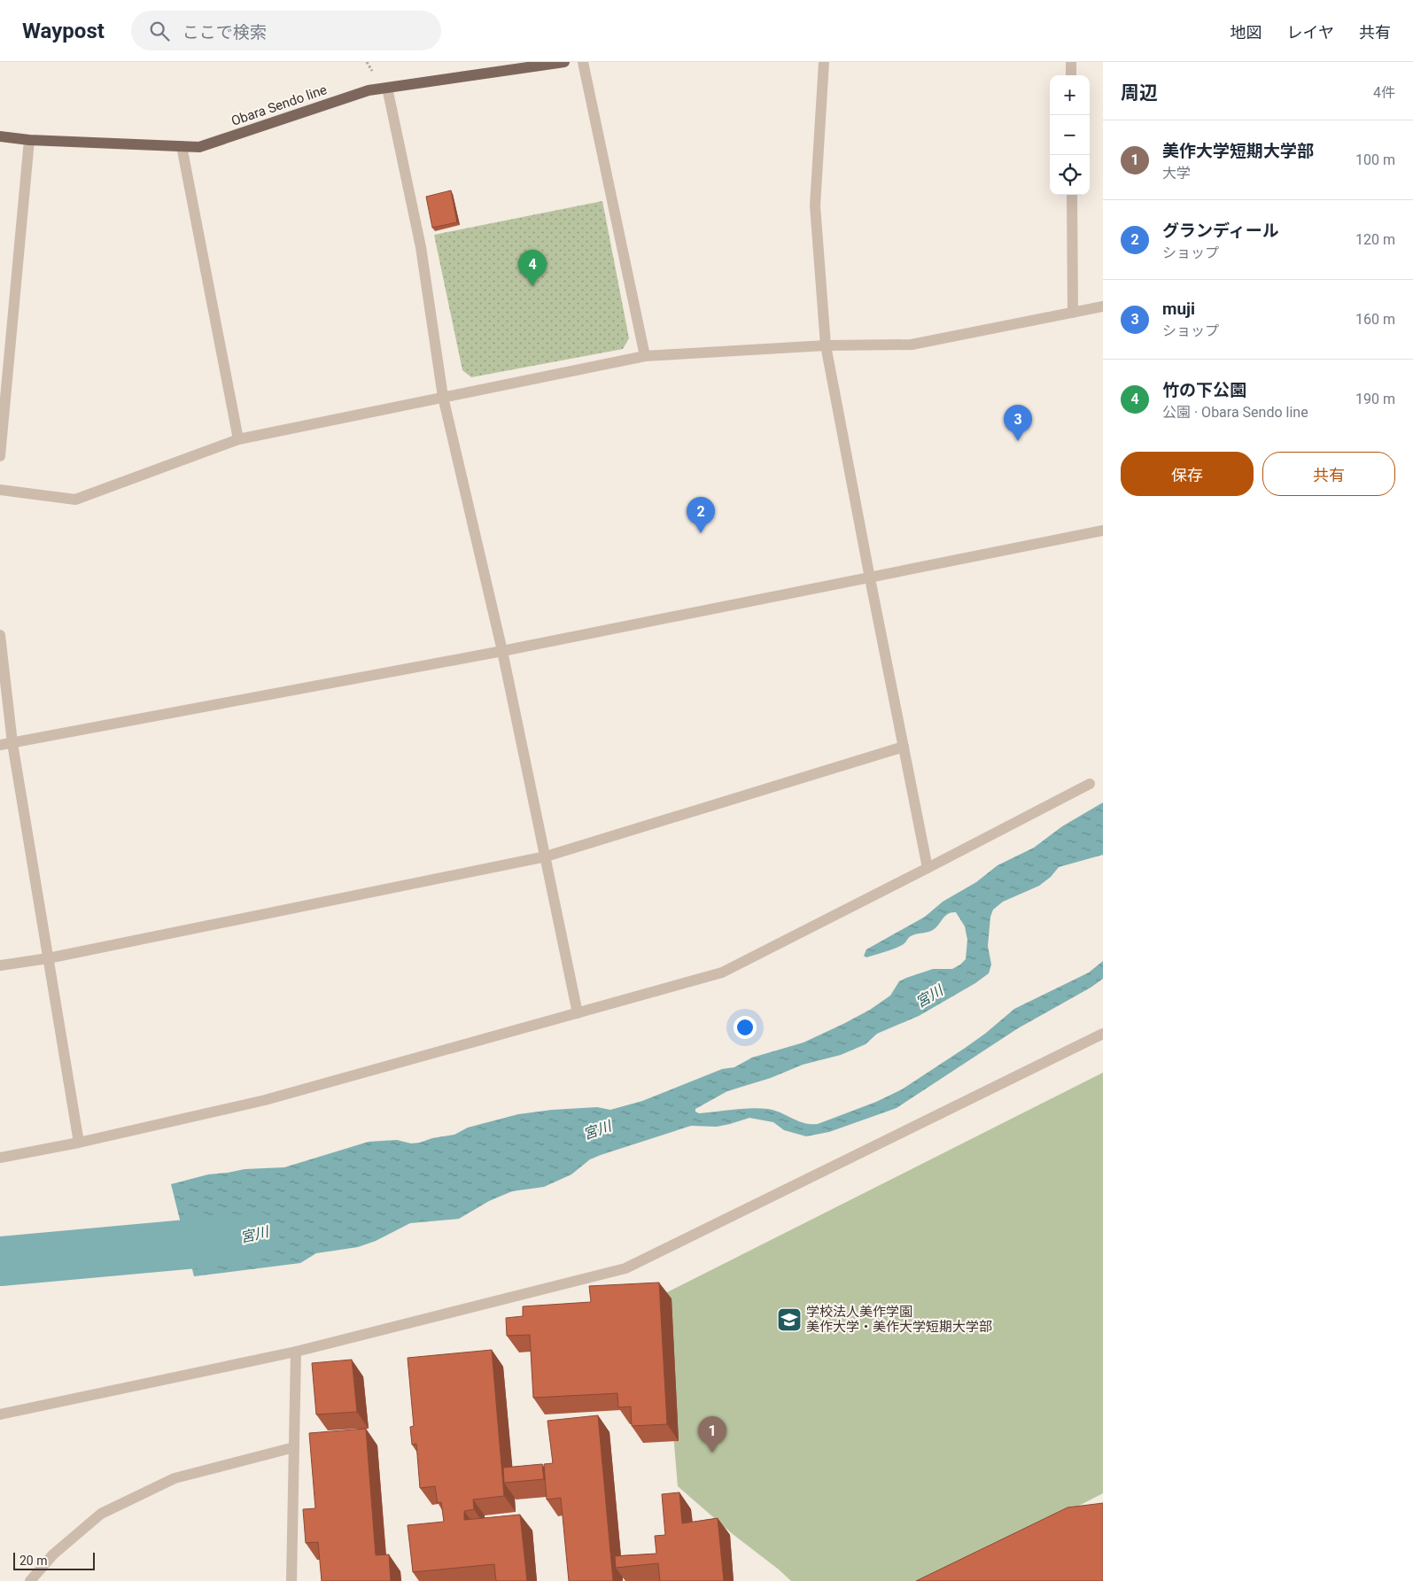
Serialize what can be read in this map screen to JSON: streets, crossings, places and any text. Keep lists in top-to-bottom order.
{
  "streets": {
    "main road": ["Obara Sendo line"]
  },
  "water": ["宮川"],
  "places": {
    "school or university": ["学校法人美作学園 美作大学・美作大学短期大学部"]
  },
  "scale_bar": "20 m",
  "page": {
    "header": "Waypost",
    "search": "ここで検索",
    "nav": ["地図", "レイヤ", "共有"],
    "heading": ["周辺", "4件"],
    "map_buttons": ["+", "−"],
    "list": [
      {
        "mark": "1",
        "name": "美作大学短期大学部",
        "note": "大学",
        "value": "100 m"
      },
      {
        "mark": "2",
        "name": "グランディール",
        "note": "ショップ",
        "value": "120 m"
      },
      {
        "mark": "3",
        "name": "muji",
        "note": "ショップ",
        "value": "160 m"
      },
      {
        "mark": "4",
        "name": "竹の下公園",
        "note": "公園 · Obara Sendo line",
        "value": "190 m"
      }
    ],
    "pins": [
      "4",
      "3",
      "2",
      "1"
    ],
    "buttons": ["保存", "共有"],
    "scale": "20 m"
  }
}
